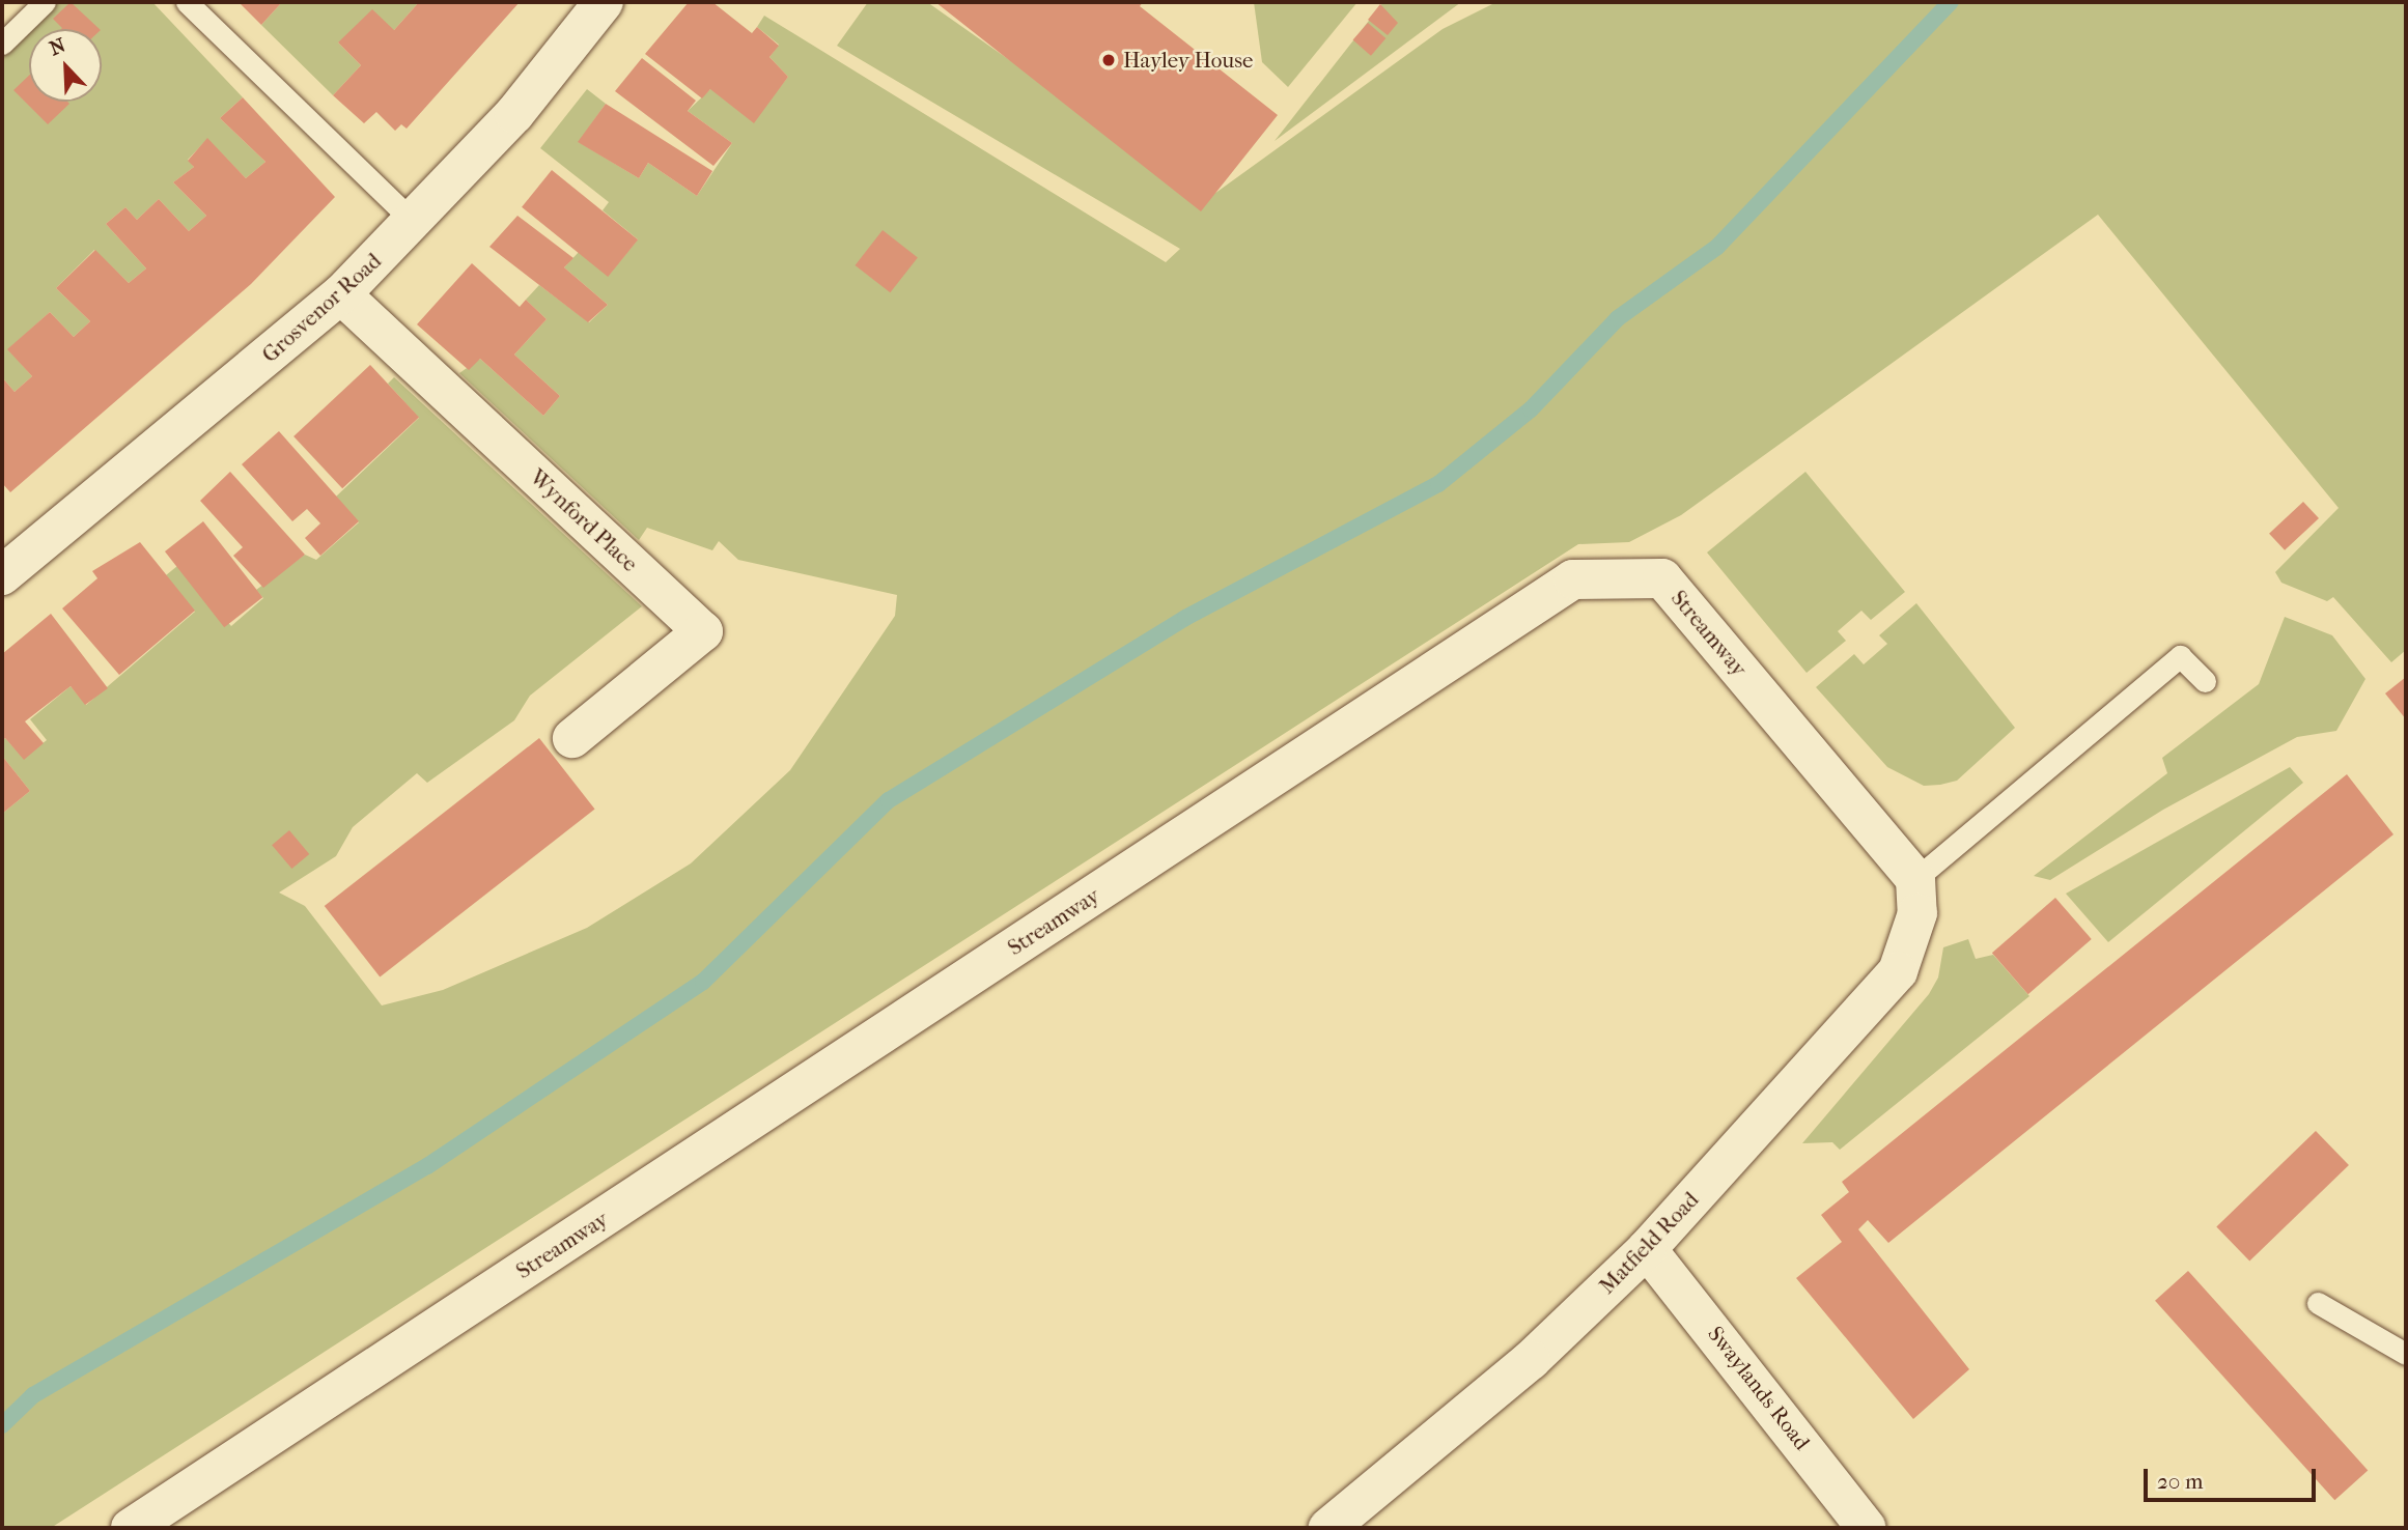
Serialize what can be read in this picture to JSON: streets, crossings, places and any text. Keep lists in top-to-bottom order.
{
  "streets": {
    "street": [
      "Grosvenor Road",
      "Wynford Place",
      "Streamway",
      "Matfield Road",
      "Swaylands Road"
    ]
  },
  "crossings": [
    ["Grosvenor Road", "Wynford Place"],
    ["Streamway", "Matfield Road"],
    ["Matfield Road", "Swaylands Road"]
  ],
  "places": ["Hayley House"],
  "scale_bar": "20 m",
  "north": "top left"
}
